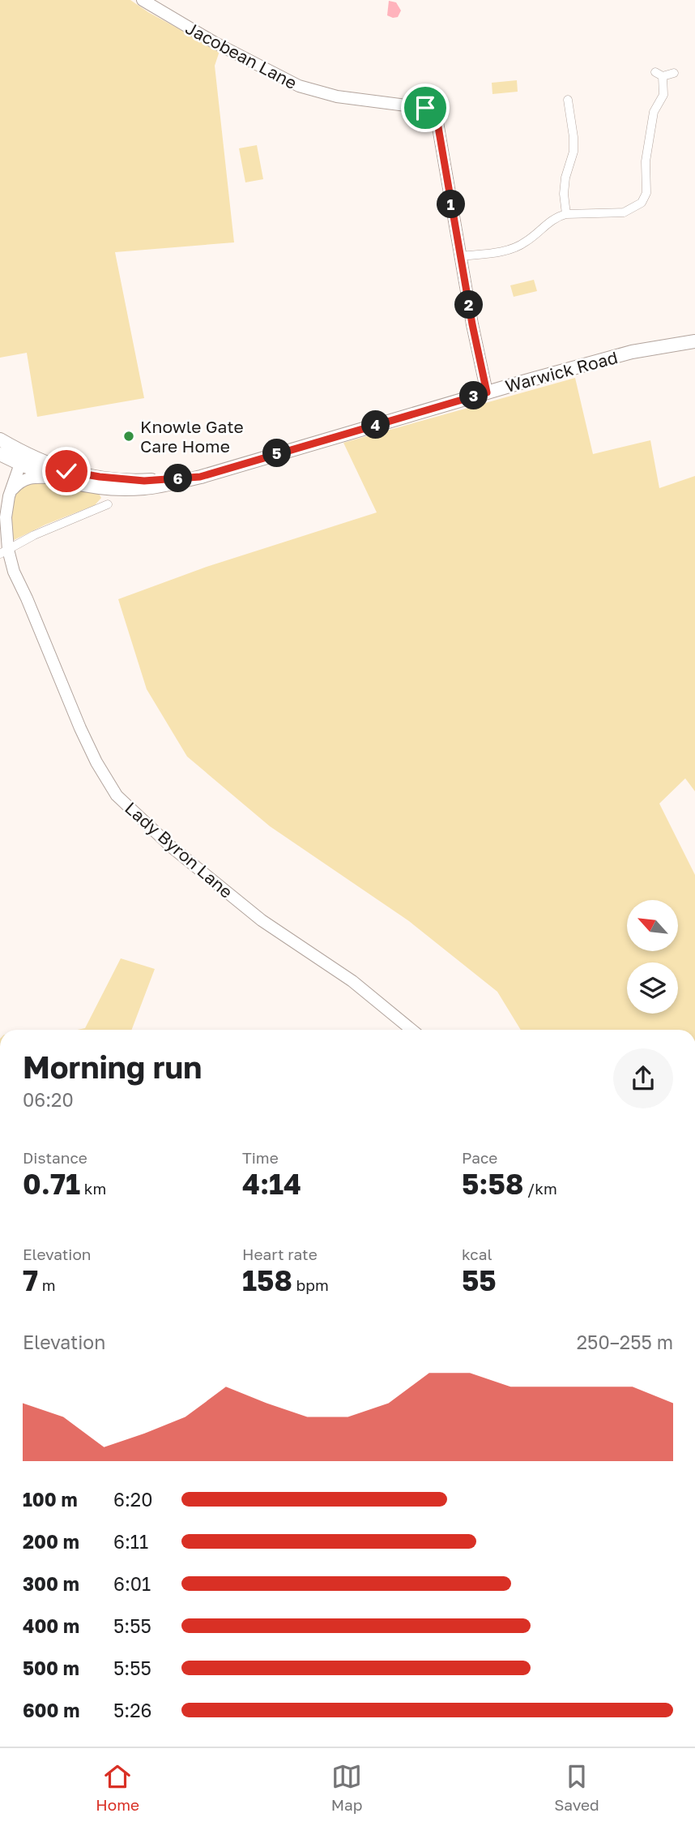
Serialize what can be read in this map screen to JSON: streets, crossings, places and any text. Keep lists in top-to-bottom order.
{
  "streets": {
    "main road": ["Warwick Road"],
    "street": ["Jacobean Lane", "Lady Byron Lane"]
  },
  "crossings": [
    ["Jacobean Lane", "Warwick Road"]
  ],
  "places": ["Knowle Gate Care Home"],
  "north": "top left",
  "page": {
    "pins": [
      "1",
      "2",
      "3",
      "4",
      "5",
      "6"
    ],
    "heading": ["Morning run", "06:20"],
    "stats": [
      ["Distance", "0.71 km"],
      ["Time", "4:14"],
      ["Pace", "5:58 /km"],
      ["Elevation", "7 m"],
      ["Heart rate", "158 bpm"],
      ["kcal", "55"]
    ],
    "chart": ["Elevation", "250–255 m"],
    "list": [
      {
        "name": "100 m",
        "note": "6:20"
      },
      {
        "name": "200 m",
        "note": "6:11"
      },
      {
        "name": "300 m",
        "note": "6:01"
      },
      {
        "name": "400 m",
        "note": "5:55"
      },
      {
        "name": "500 m",
        "note": "5:55"
      },
      {
        "name": "600 m",
        "note": "5:26"
      }
    ],
    "tabs": ["Home", "Map", "Saved"]
  }
}
